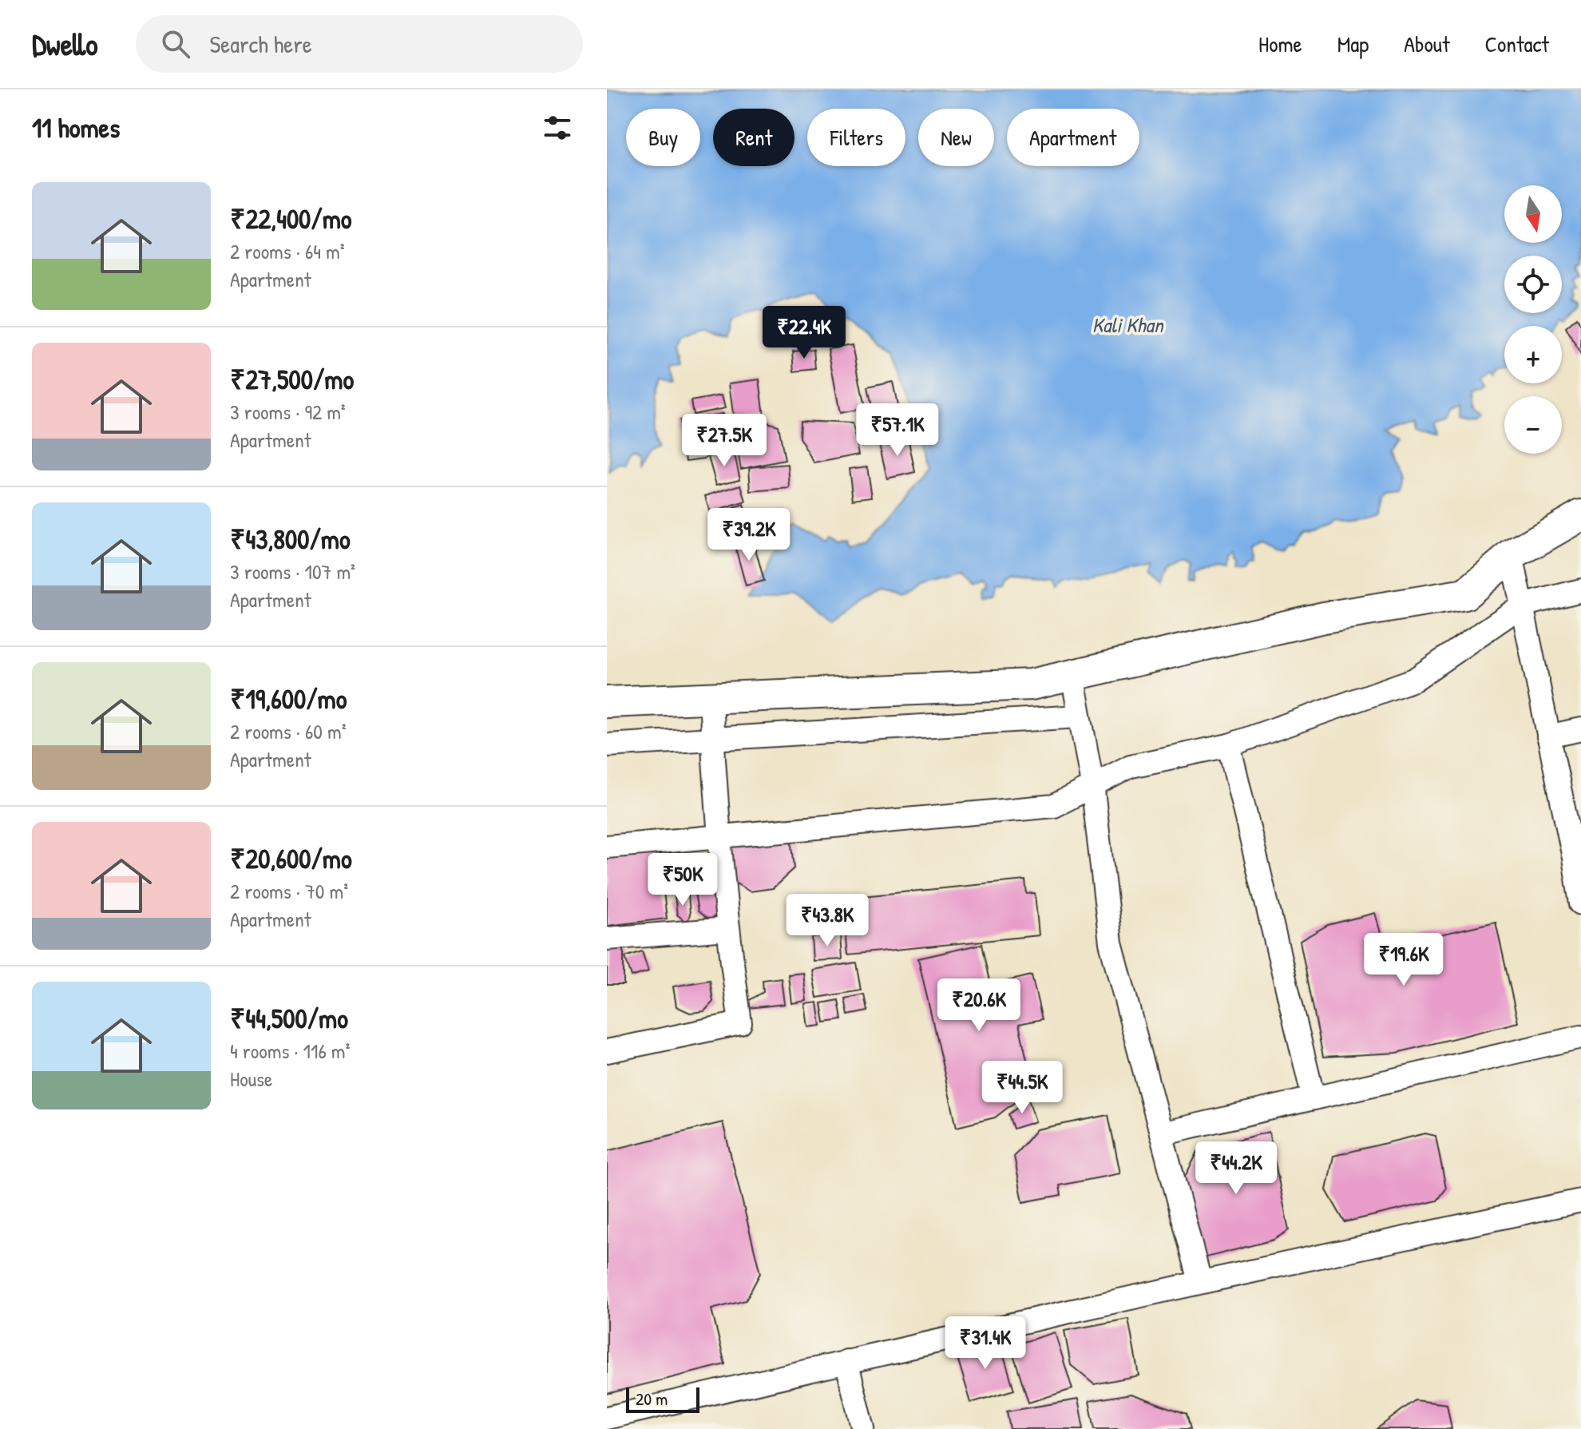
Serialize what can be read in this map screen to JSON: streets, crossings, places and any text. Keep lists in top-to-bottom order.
{
  "water": ["Kali Khan"],
  "scale_bar": "20 m",
  "north": "bottom",
  "page": {
    "header": "Dwello",
    "search": "Search here",
    "nav": [
      "Home",
      "Map",
      "About",
      "Contact"
    ],
    "heading": "11 homes",
    "chip": [
      "Buy",
      "Rent",
      "Filters",
      "New",
      "Apartment"
    ],
    "list": [
      {
        "name": "₹22,400/mo",
        "note": "2 rooms · 64 m² · Apartment"
      },
      {
        "name": "₹27,500/mo",
        "note": "3 rooms · 92 m² · Apartment"
      },
      {
        "name": "₹43,800/mo",
        "note": "3 rooms · 107 m² · Apartment"
      },
      {
        "name": "₹19,600/mo",
        "note": "2 rooms · 60 m² · Apartment"
      },
      {
        "name": "₹20,600/mo",
        "note": "2 rooms · 70 m² · Apartment"
      },
      {
        "name": "₹44,500/mo",
        "note": "4 rooms · 116 m² · House"
      }
    ],
    "map_buttons": ["+", "−"],
    "price": [
      "₹22.4K",
      "₹57.1K",
      "₹27.5K",
      "₹39.2K",
      "₹50K",
      "₹43.8K",
      "₹19.6K",
      "₹20.6K",
      "₹44.5K",
      "₹44.2K",
      "₹31.4K"
    ],
    "scale": "20 m"
  }
}
